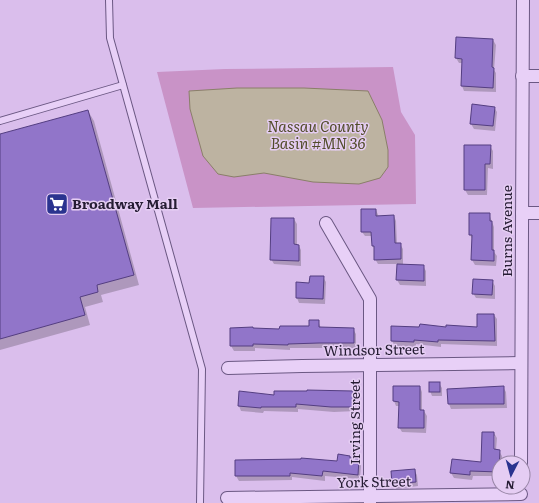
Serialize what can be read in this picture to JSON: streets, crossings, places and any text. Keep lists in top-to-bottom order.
{
  "streets": {
    "street": [
      "Burns Avenue",
      "Windsor Street",
      "Irving Street",
      "York Street"
    ]
  },
  "crossings": [
    ["Burns Avenue", "Windsor Street"],
    ["Windsor Street", "Irving Street"],
    ["Irving Street", "York Street"]
  ],
  "water": ["Nassau County Basin #MN 36"],
  "places": {
    "supermarket": ["Broadway Mall"]
  },
  "north": "bottom"
}
